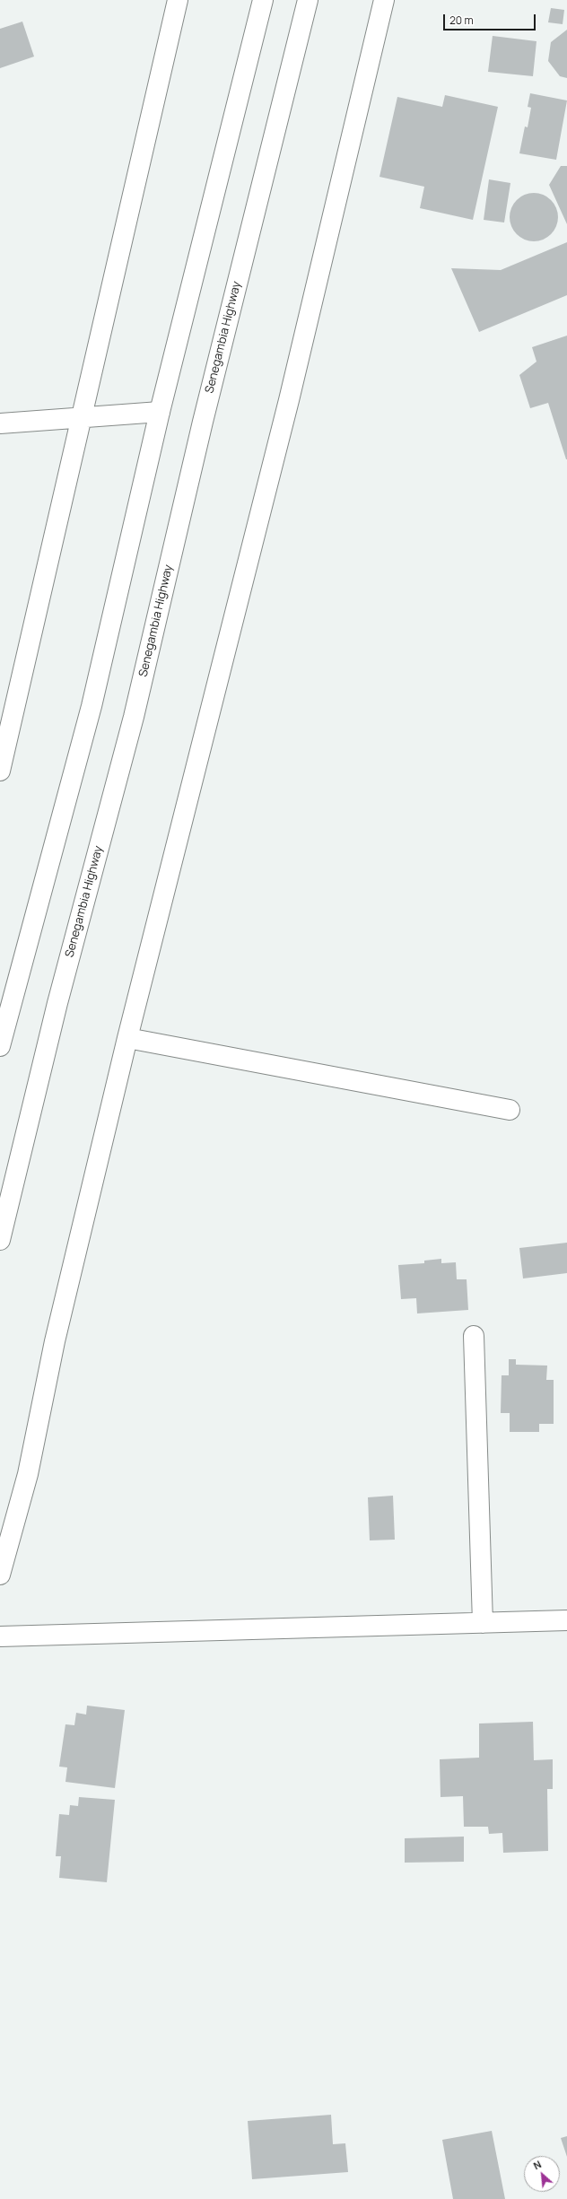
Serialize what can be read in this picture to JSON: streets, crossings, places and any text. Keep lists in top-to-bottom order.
{
  "streets": {
    "street": ["Senegambia Highway"]
  },
  "scale_bar": "20 m",
  "north": "top left"
}
